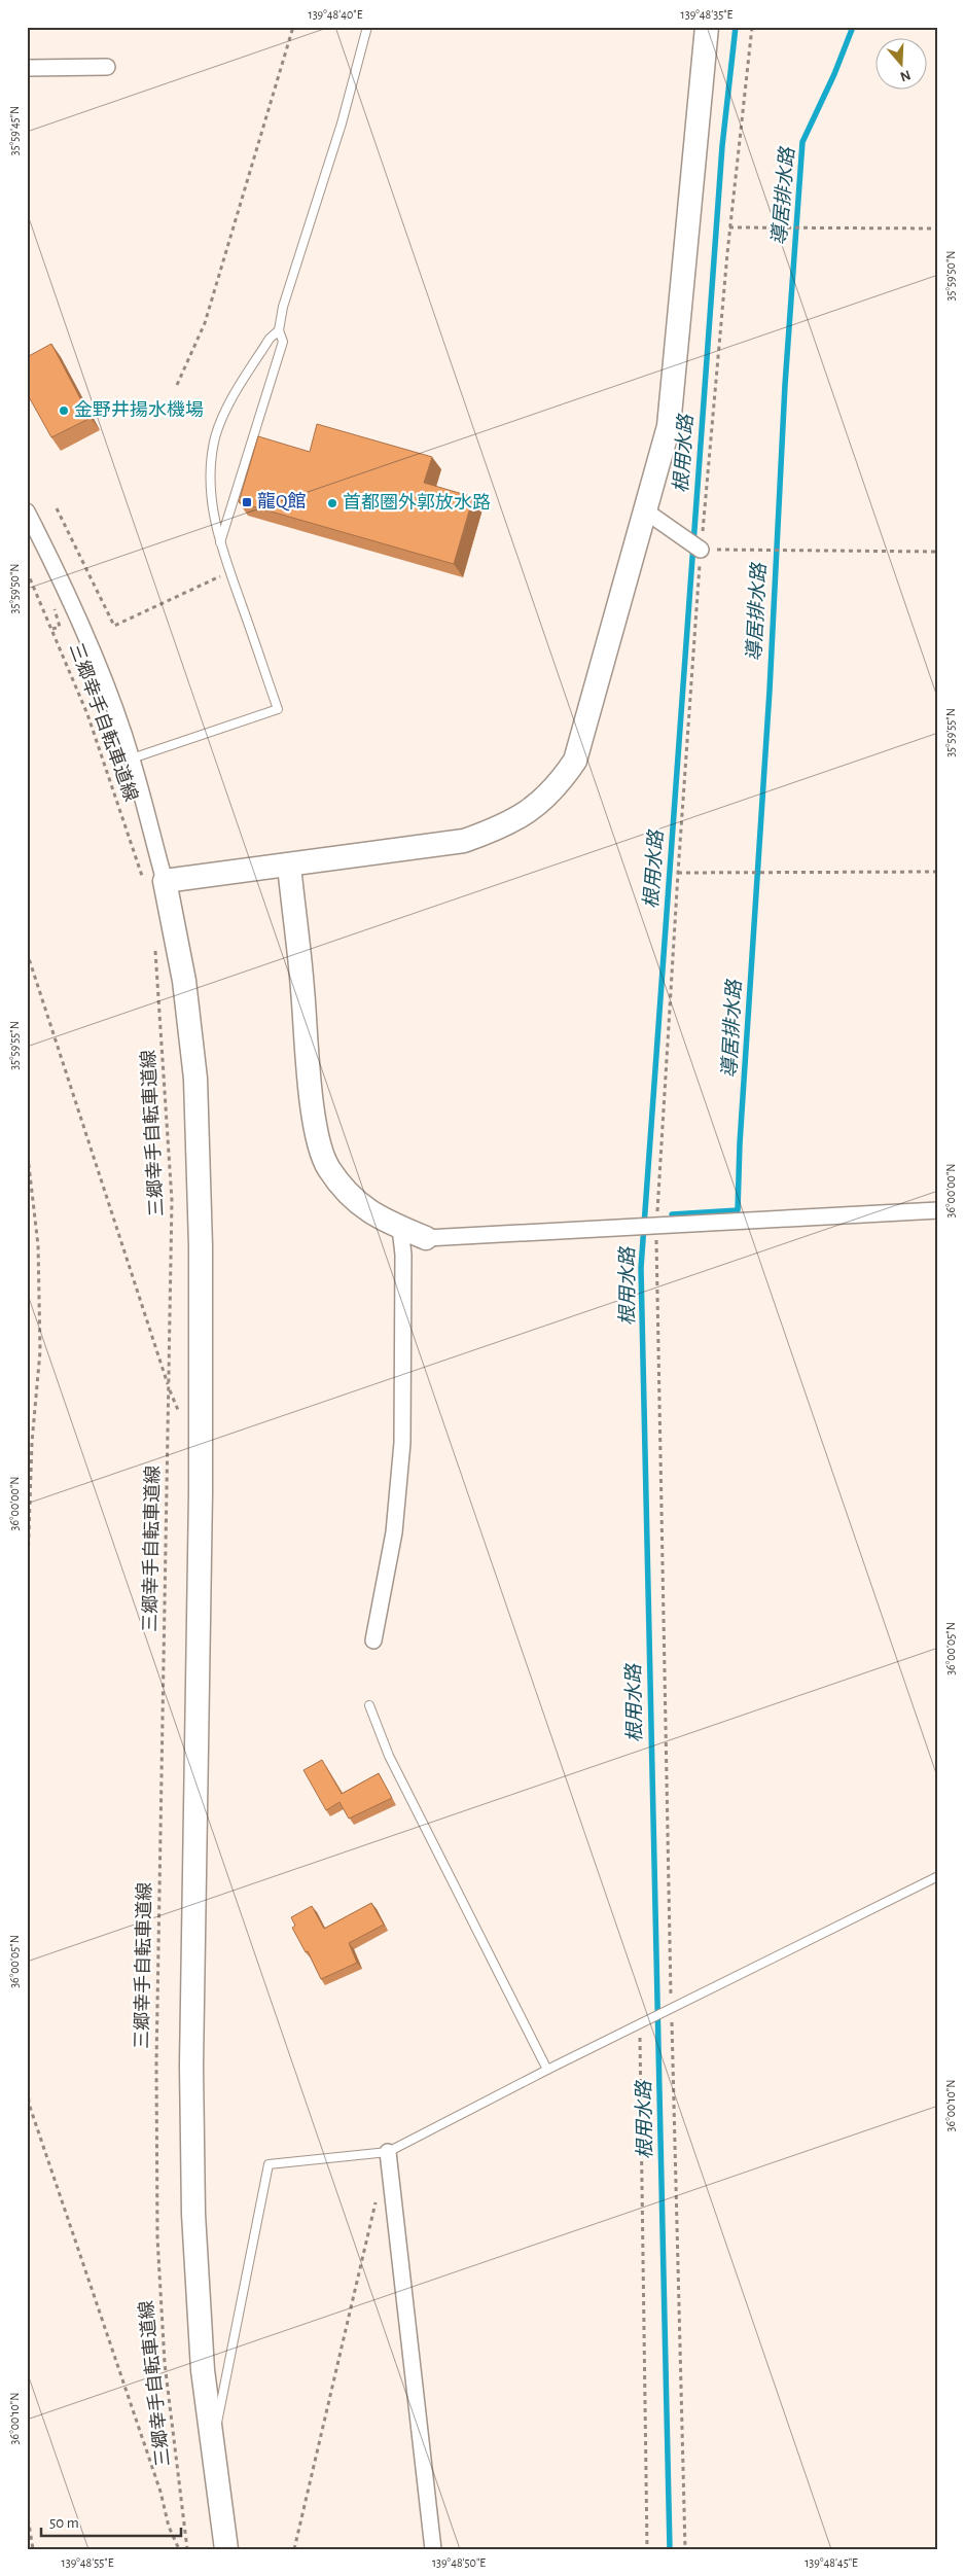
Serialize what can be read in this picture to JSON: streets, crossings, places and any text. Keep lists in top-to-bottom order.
{
  "streets": {
    "path": ["三郷幸手自転車道線"]
  },
  "water": ["導居排水路", "根用水路"],
  "places": {
    "other": ["金野井揚水機場", "首都圏外郭放水路"],
    "transit": ["龍Q館"]
  },
  "scale_bar": "50 m",
  "north": "bottom",
  "coordinates": [
    "139°48'40\"E",
    "139°48'35\"E",
    "35°59'45\"N",
    "35°59'50\"N",
    "35°59'55\"N",
    "36°00'00\"N",
    "36°00'05\"N",
    "36°00'10\"N",
    "139°48'55\"E",
    "139°48'50\"E",
    "139°48'45\"E"
  ]
}
